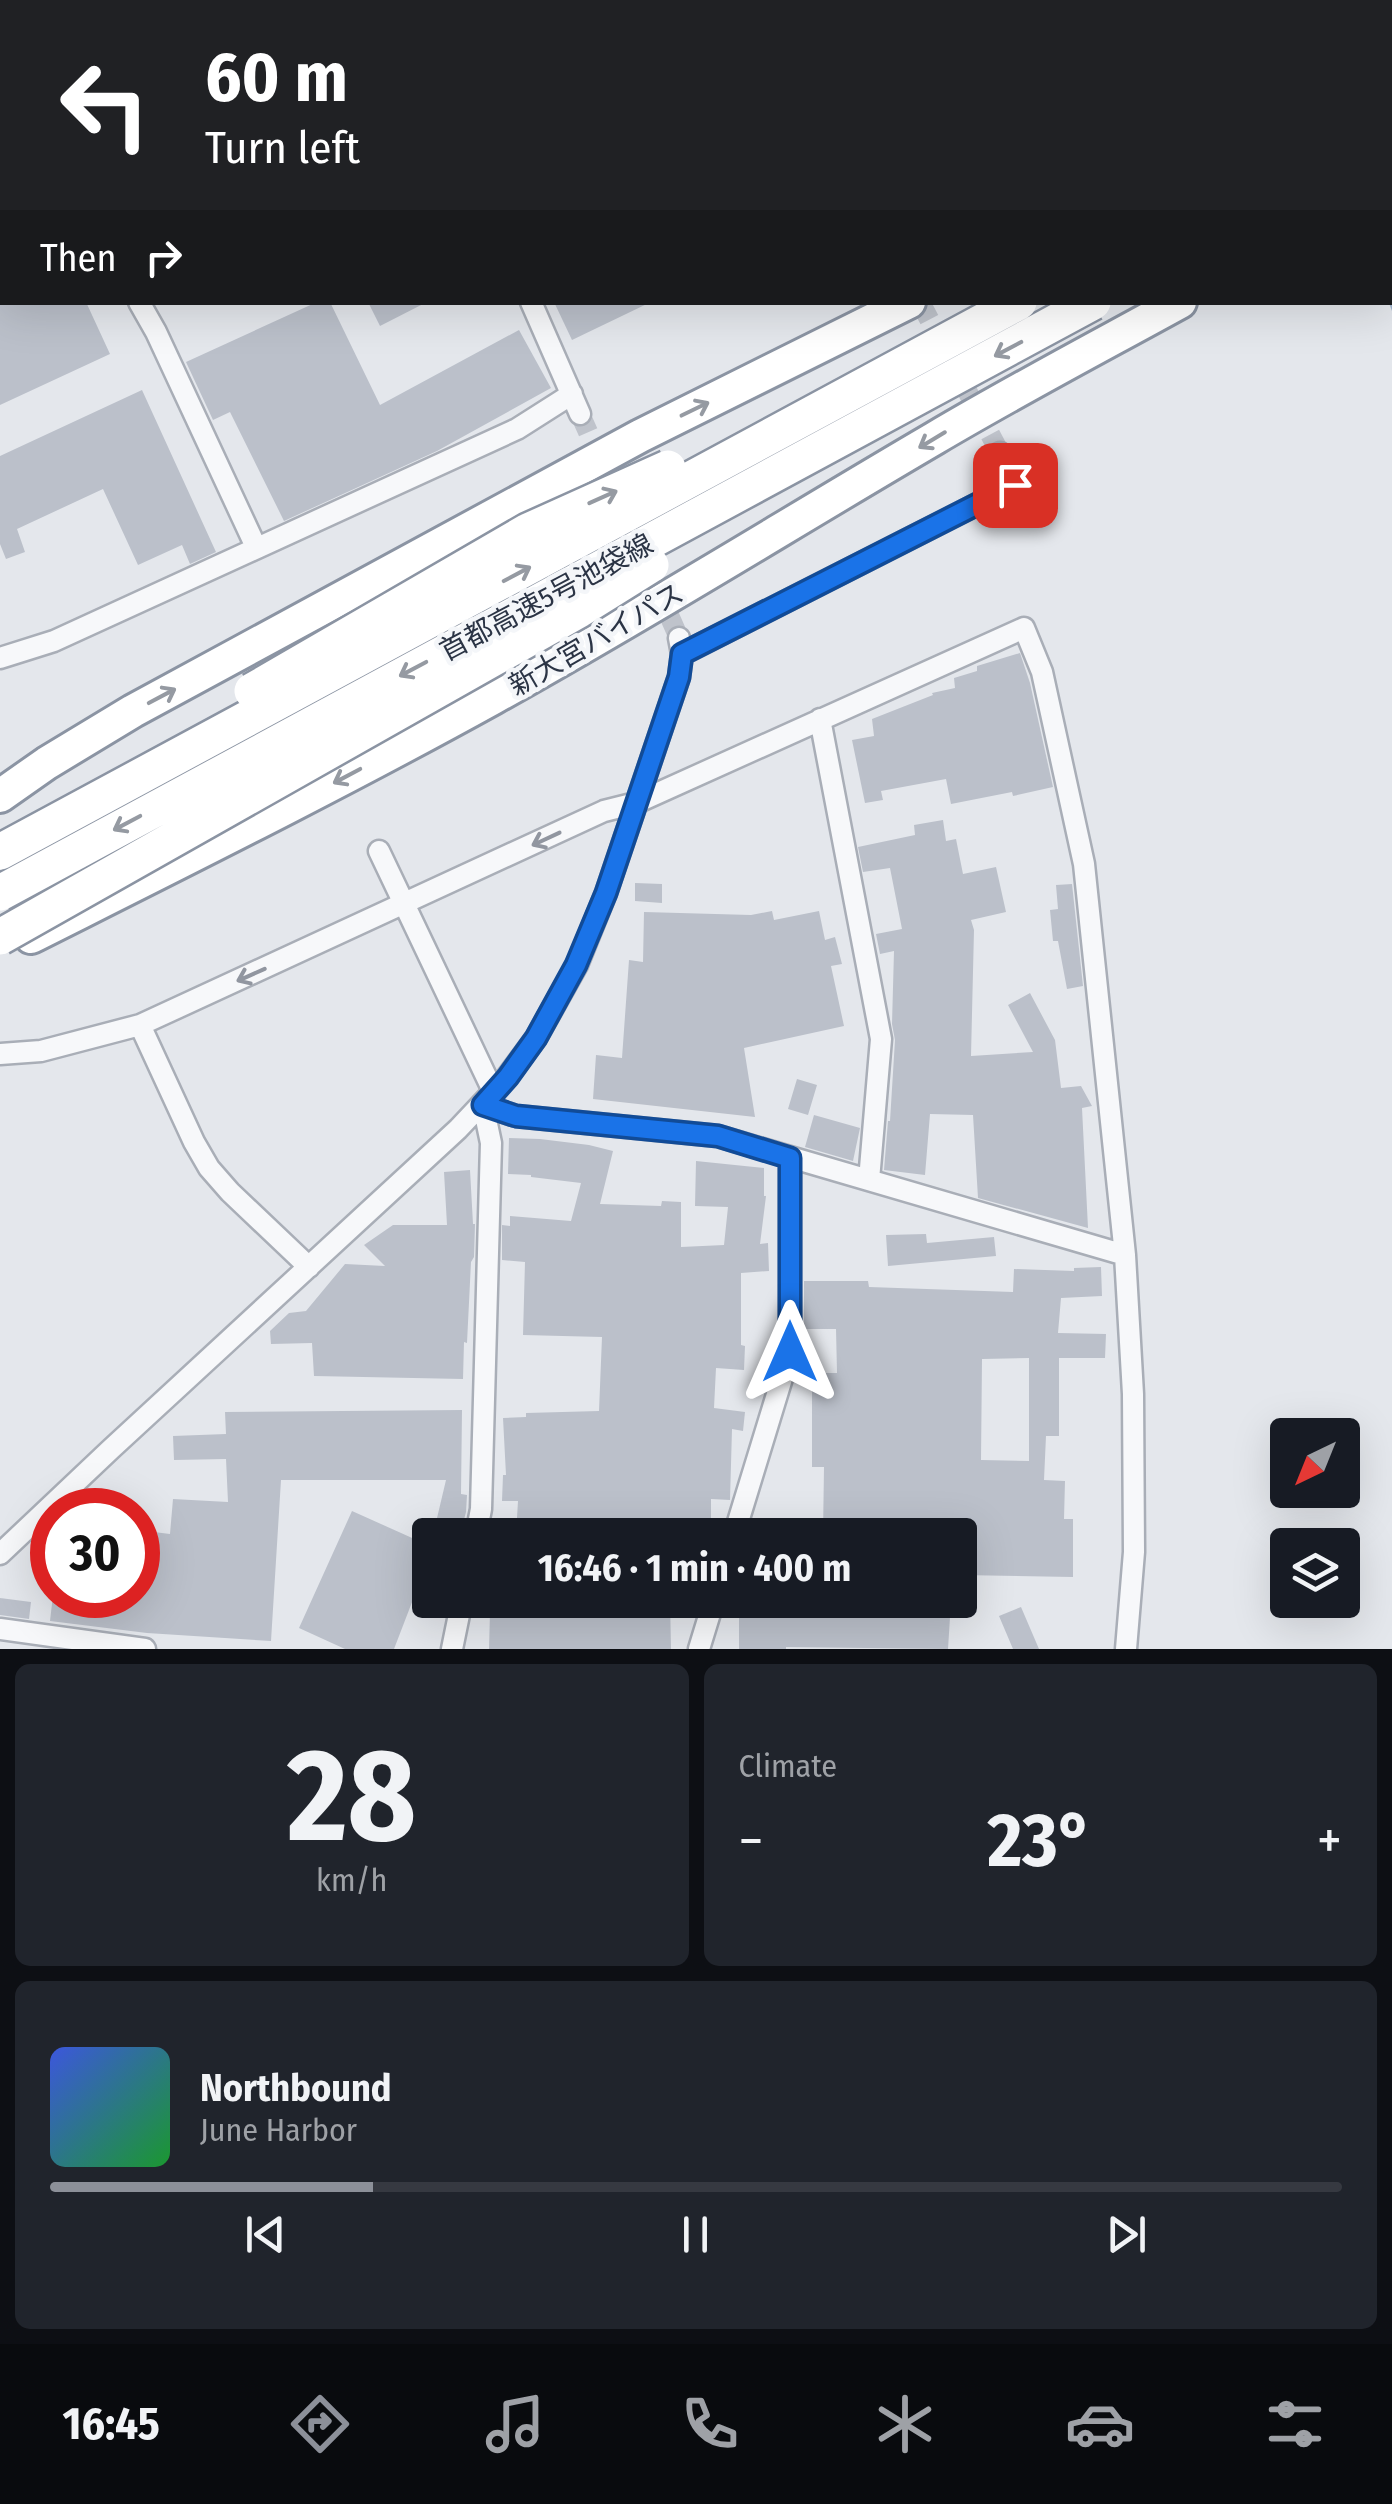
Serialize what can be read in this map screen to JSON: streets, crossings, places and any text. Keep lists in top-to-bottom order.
{
  "streets": {
    "highway": ["首都高速5号池袋線", "新大宮バイパス"]
  },
  "north": "bottom left",
  "page": {
    "turn": ["60 m", "Turn left"],
    "then": "Then",
    "limit": "30",
    "trip": "16:46 · 1 min · 400 m",
    "tile": [
      ["28", "km/h"],
      "Climate"
    ],
    "heat": ["−", "23°", "+"],
    "song": ["Northbound", "June Harbor"],
    "tabs": "16:45"
  }
}
